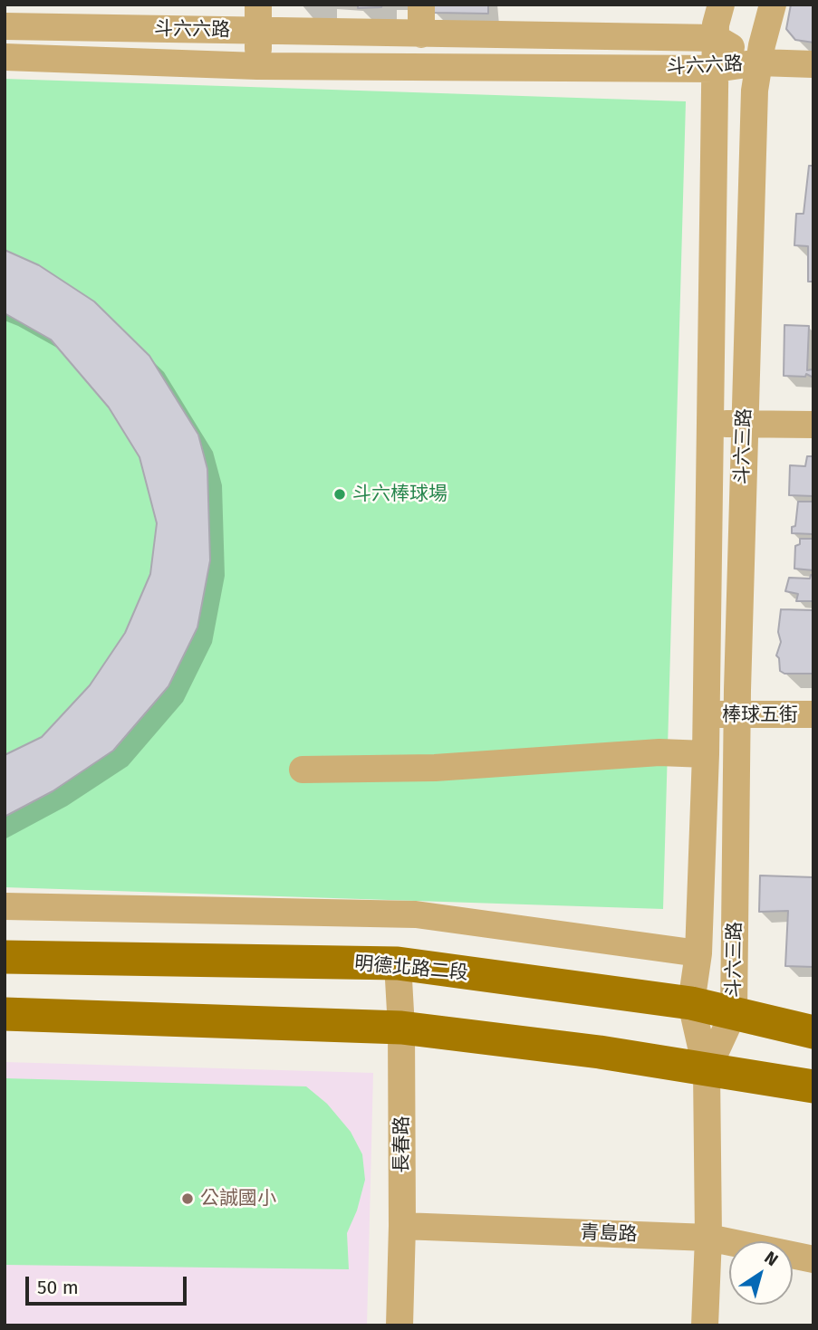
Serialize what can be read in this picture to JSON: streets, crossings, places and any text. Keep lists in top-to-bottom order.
{
  "streets": {
    "main road": ["明德北路二段"],
    "street": [
      "斗六六路",
      "斗六三路",
      "棒球五街",
      "長春路",
      "青島路"
    ]
  },
  "crossings": [
    ["斗六六路", "斗六三路"],
    ["斗六三路", "棒球五街"],
    ["斗六三路", "明德北路二段"],
    ["明德北路二段", "長春路"],
    ["長春路", "青島路"]
  ],
  "places": ["斗六棒球場", "公誠國小"],
  "scale_bar": "50 m",
  "north": "top right"
}
